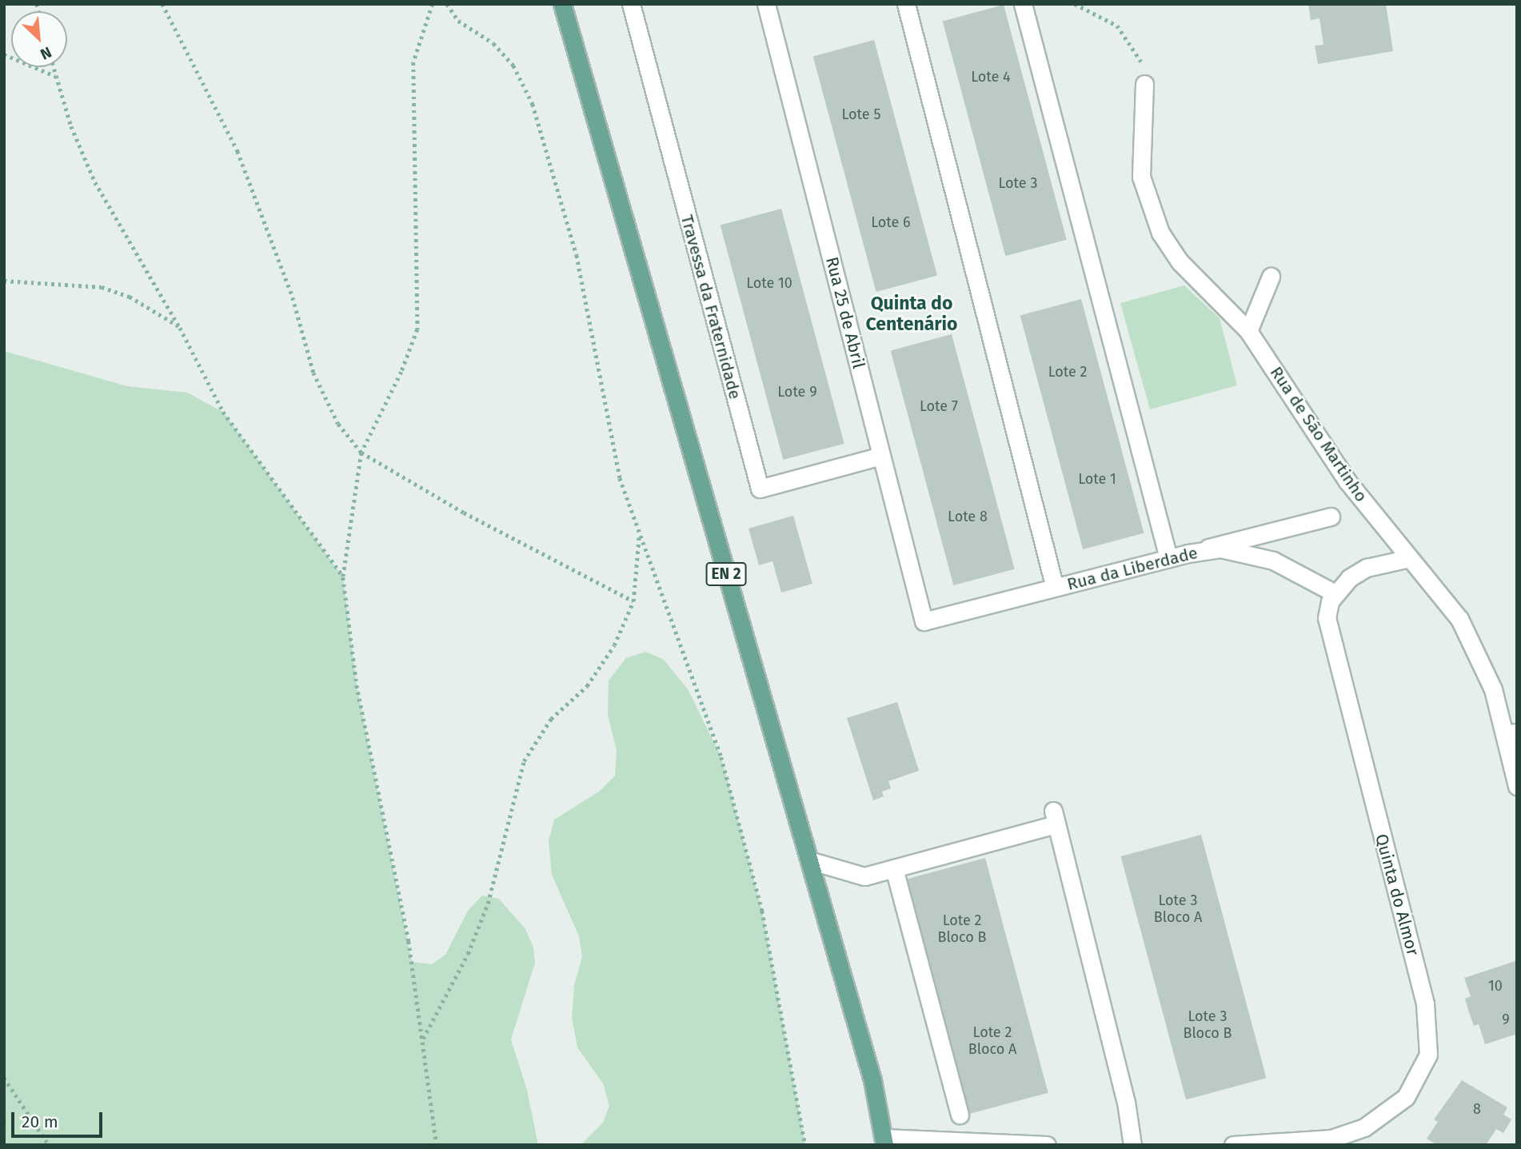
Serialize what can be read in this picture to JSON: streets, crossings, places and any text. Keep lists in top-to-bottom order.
{
  "streets": {
    "main road": ["EN 2"],
    "street": [
      "Travessa da Fraternidade",
      "Rua 25 de Abril",
      "Rua de São Martinho",
      "Rua da Liberdade",
      "Quinta do Almor"
    ]
  },
  "crossings": [
    ["Travessa da Fraternidade", "Rua 25 de Abril"],
    ["Rua 25 de Abril", "Rua da Liberdade"],
    ["Rua da Liberdade", "Quinta do Almor"]
  ],
  "districts": ["Quinta do Centenário"],
  "house_numbers": [
    "Lote 4",
    "Lote 5",
    "Lote 3",
    "Lote 6",
    "Lote 10",
    "Lote 2",
    "Lote 9",
    "Lote 7",
    "Lote 1",
    "Lote 8",
    "Lote 3 Bloco A",
    "Lote 2 Bloco B",
    "10",
    "Lote 3 Bloco B",
    "9",
    "Lote 2 Bloco A",
    "8"
  ],
  "scale_bar": "20 m",
  "north": "bottom right"
}
